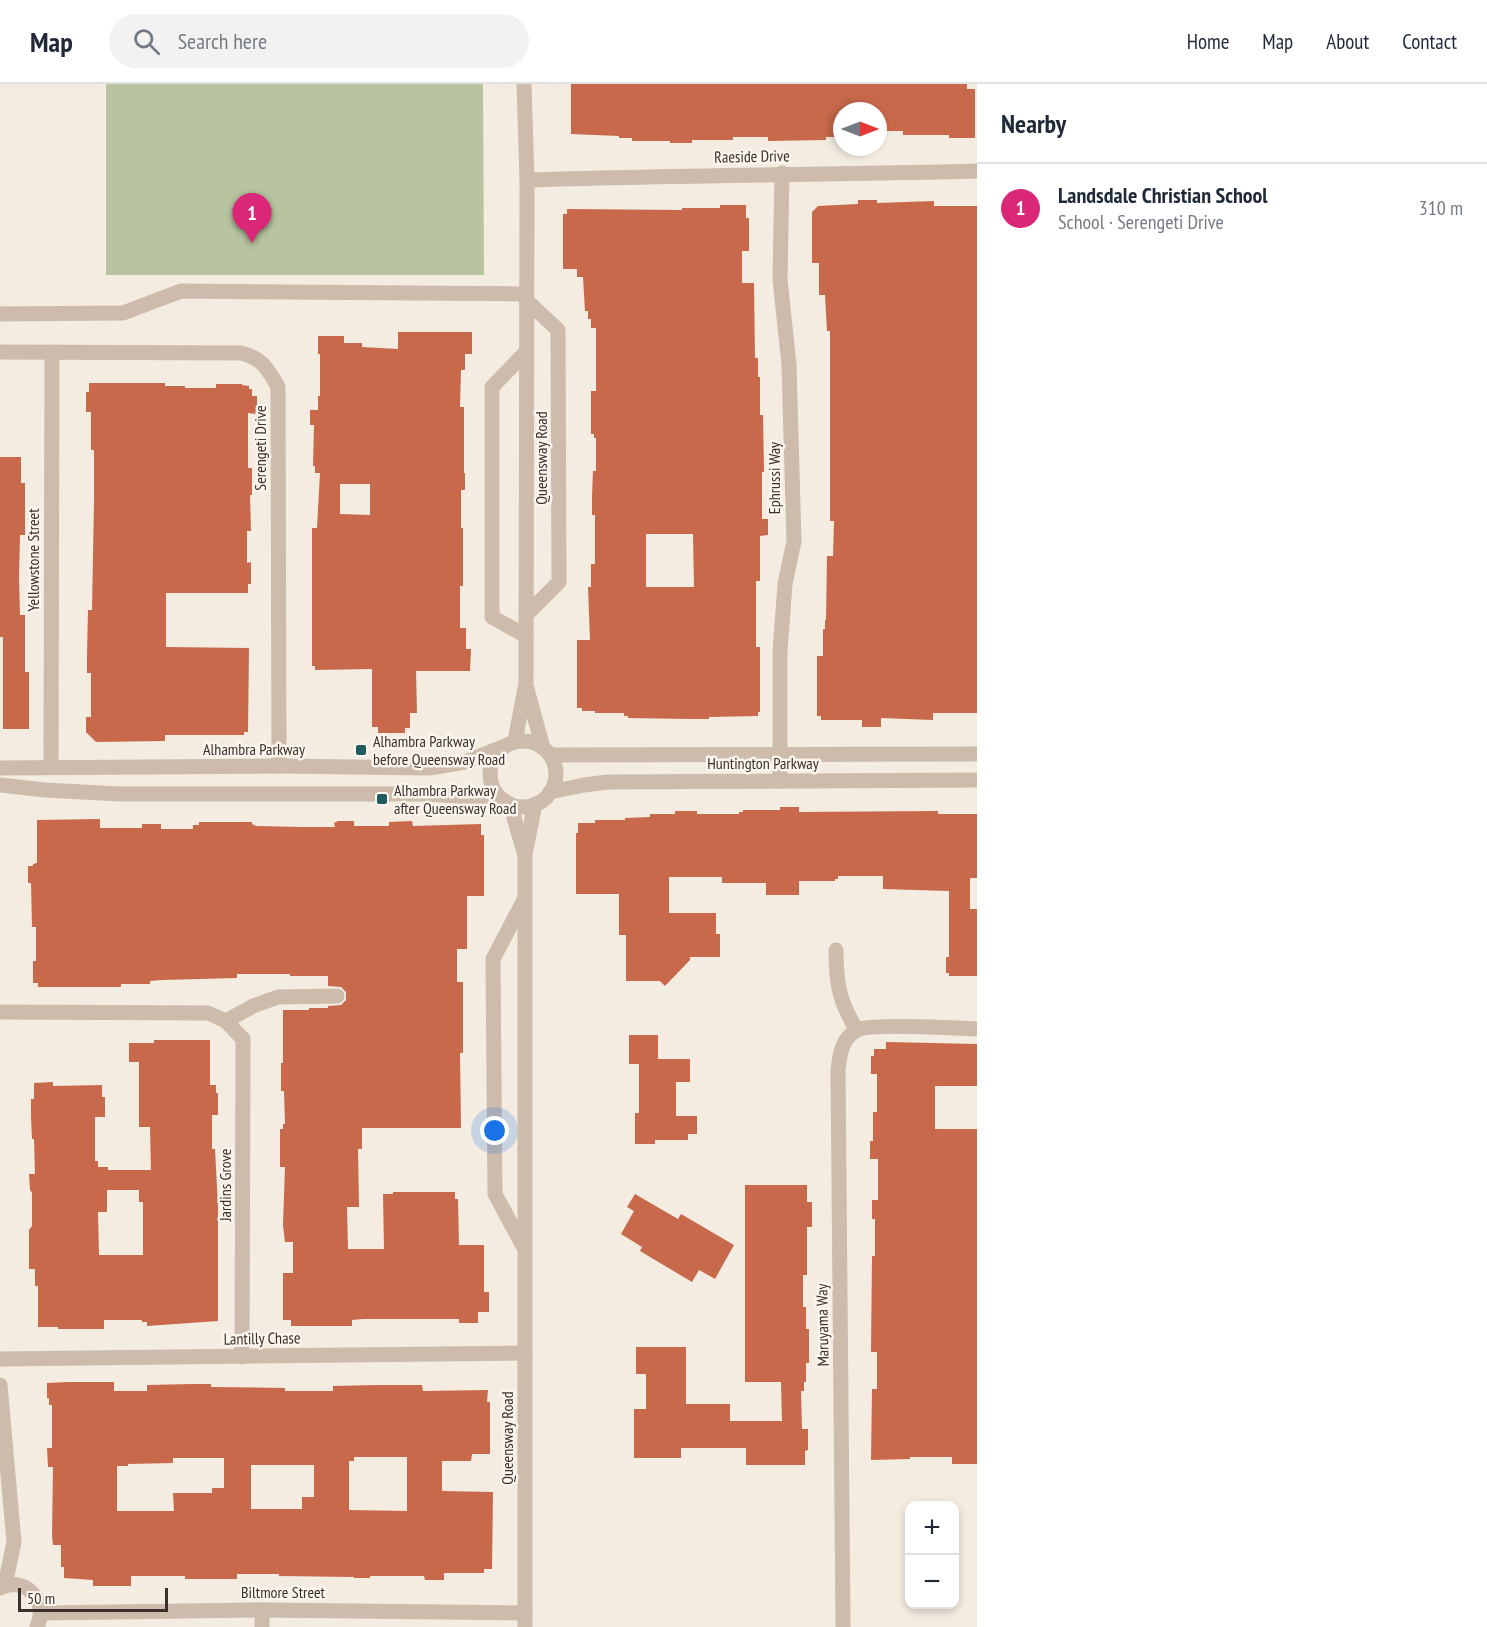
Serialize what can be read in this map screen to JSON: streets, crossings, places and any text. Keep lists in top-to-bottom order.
{
  "streets": {
    "street": [
      "Raeside Drive",
      "Serengeti Drive",
      "Queensway Road",
      "Ephrussi Way",
      "Yellowstone Street",
      "Alhambra Parkway",
      "Huntington Parkway",
      "Jardins Grove",
      "Maruyama Way",
      "Lantilly Chase",
      "Biltmore Street"
    ]
  },
  "crossings": [
    ["Raeside Drive", "Queensway Road"],
    ["Raeside Drive", "Ephrussi Way"],
    ["Serengeti Drive", "Yellowstone Street"],
    ["Serengeti Drive", "Alhambra Parkway"],
    ["Queensway Road", "Alhambra Parkway"],
    ["Queensway Road", "Huntington Parkway"],
    ["Queensway Road", "Lantilly Chase"],
    ["Queensway Road", "Biltmore Street"],
    ["Ephrussi Way", "Huntington Parkway"],
    ["Yellowstone Street", "Alhambra Parkway"],
    ["Alhambra Parkway", "Huntington Parkway"],
    ["Jardins Grove", "Lantilly Chase"]
  ],
  "places": {
    "transit": ["Alhambra Parkway before Queensway Road", "Alhambra Parkway after Queensway Road"]
  },
  "scale_bar": "50 m",
  "north": "right",
  "page": {
    "header": "Map",
    "search": "Search here",
    "nav": [
      "Home",
      "Map",
      "About",
      "Contact"
    ],
    "heading": "Nearby",
    "list": [
      {
        "mark": "1",
        "name": "Landsdale Christian School",
        "note": "School · Serengeti Drive",
        "value": "310 m"
      }
    ],
    "pins": "1",
    "map_buttons": ["+", "−"],
    "scale": "50 m"
  }
}
